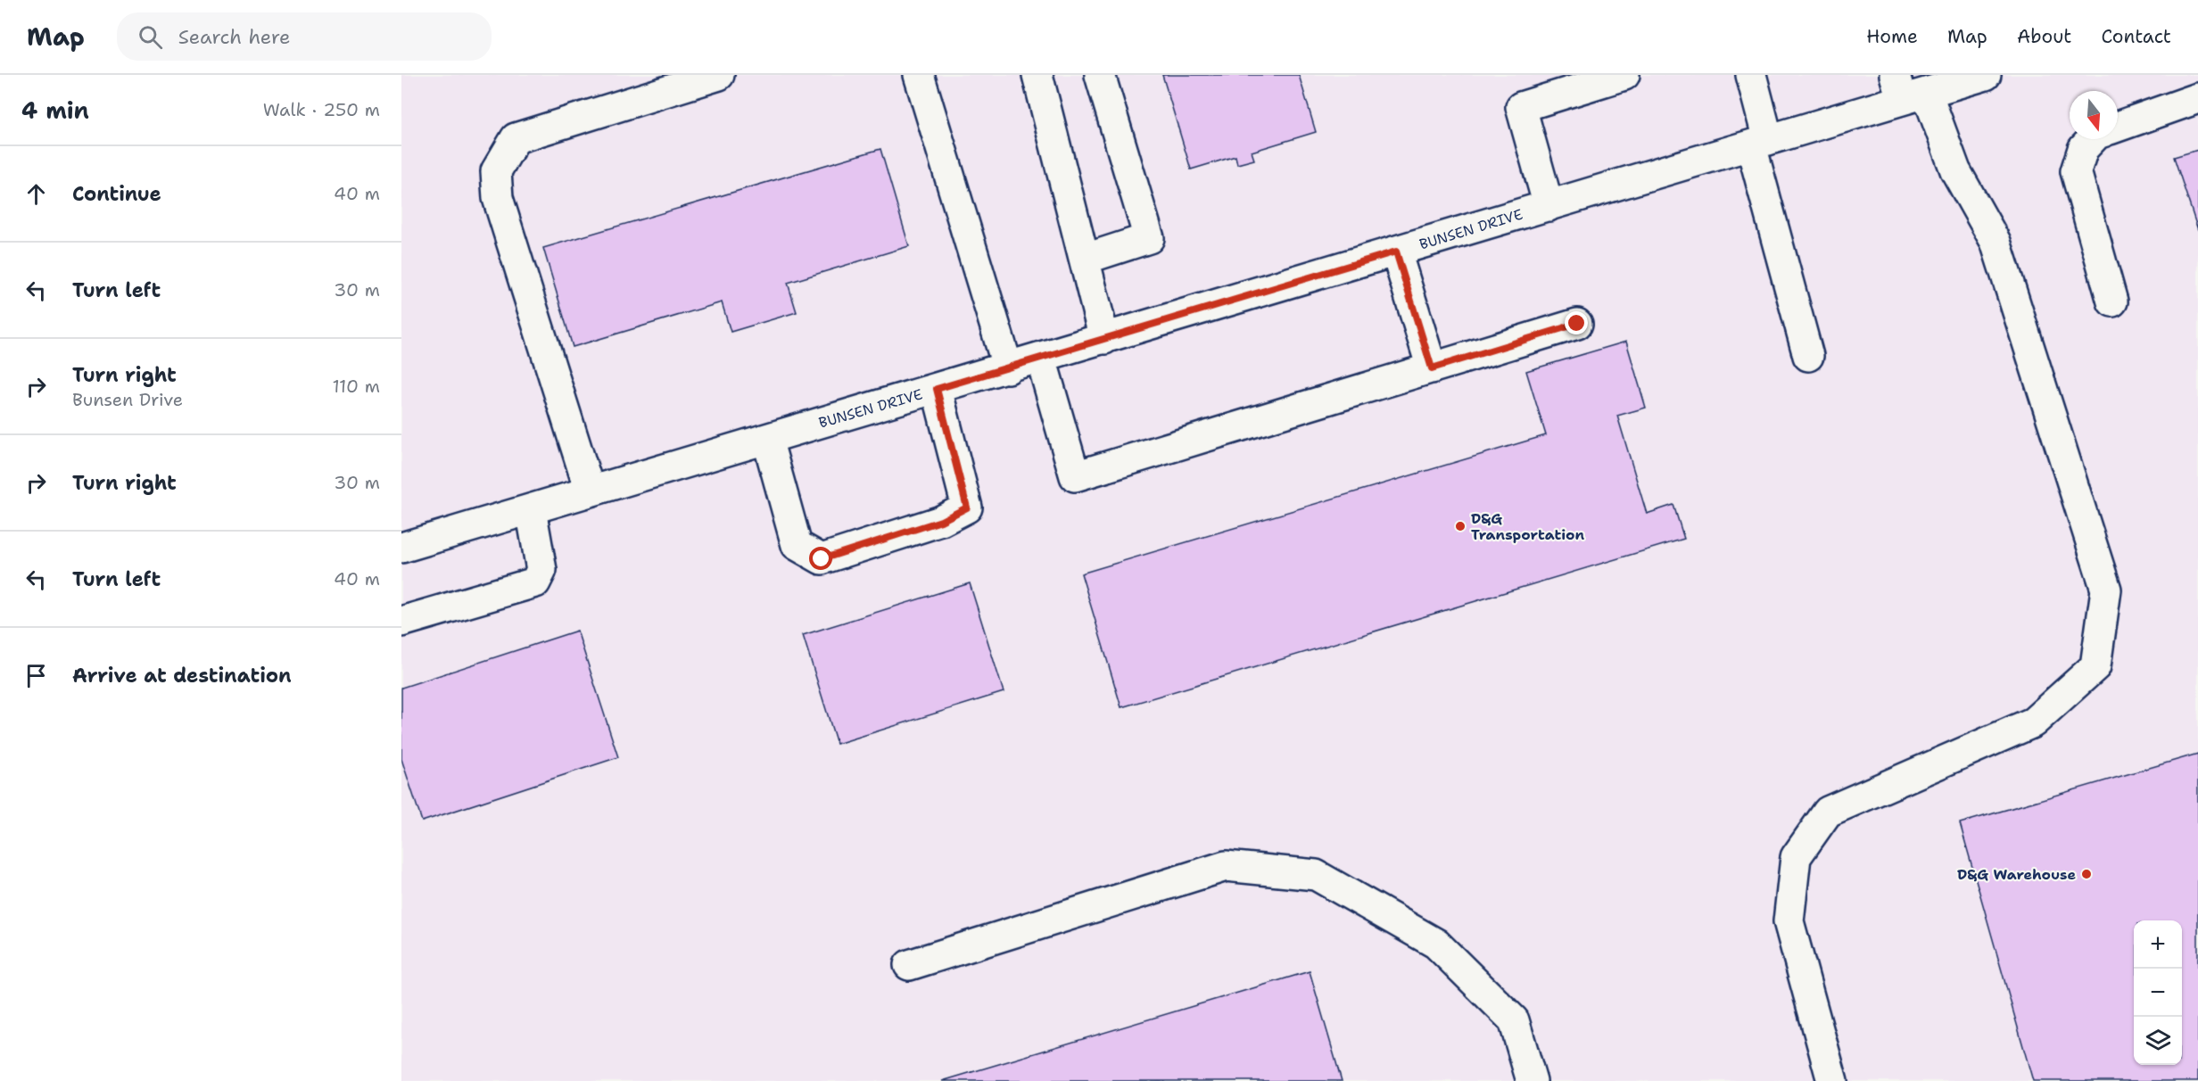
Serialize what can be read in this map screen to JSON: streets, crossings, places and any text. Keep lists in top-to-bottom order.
{
  "streets": {
    "street": ["BUNSEN DRIVE"]
  },
  "places": ["D&G Transportation", "D&G Warehouse"],
  "north": "bottom",
  "page": {
    "header": "Map",
    "search": "Search here",
    "nav": [
      "Home",
      "Map",
      "About",
      "Contact"
    ],
    "heading": ["4 min", "Walk · 250 m"],
    "list": [
      ["Continue", "40 m"],
      ["Turn left", "30 m"],
      ["Turn right", "Bunsen Drive", "110 m"],
      ["Turn right", "30 m"],
      ["Turn left", "40 m"],
      "Arrive at destination"
    ],
    "map_buttons": ["+", "−"]
  }
}
